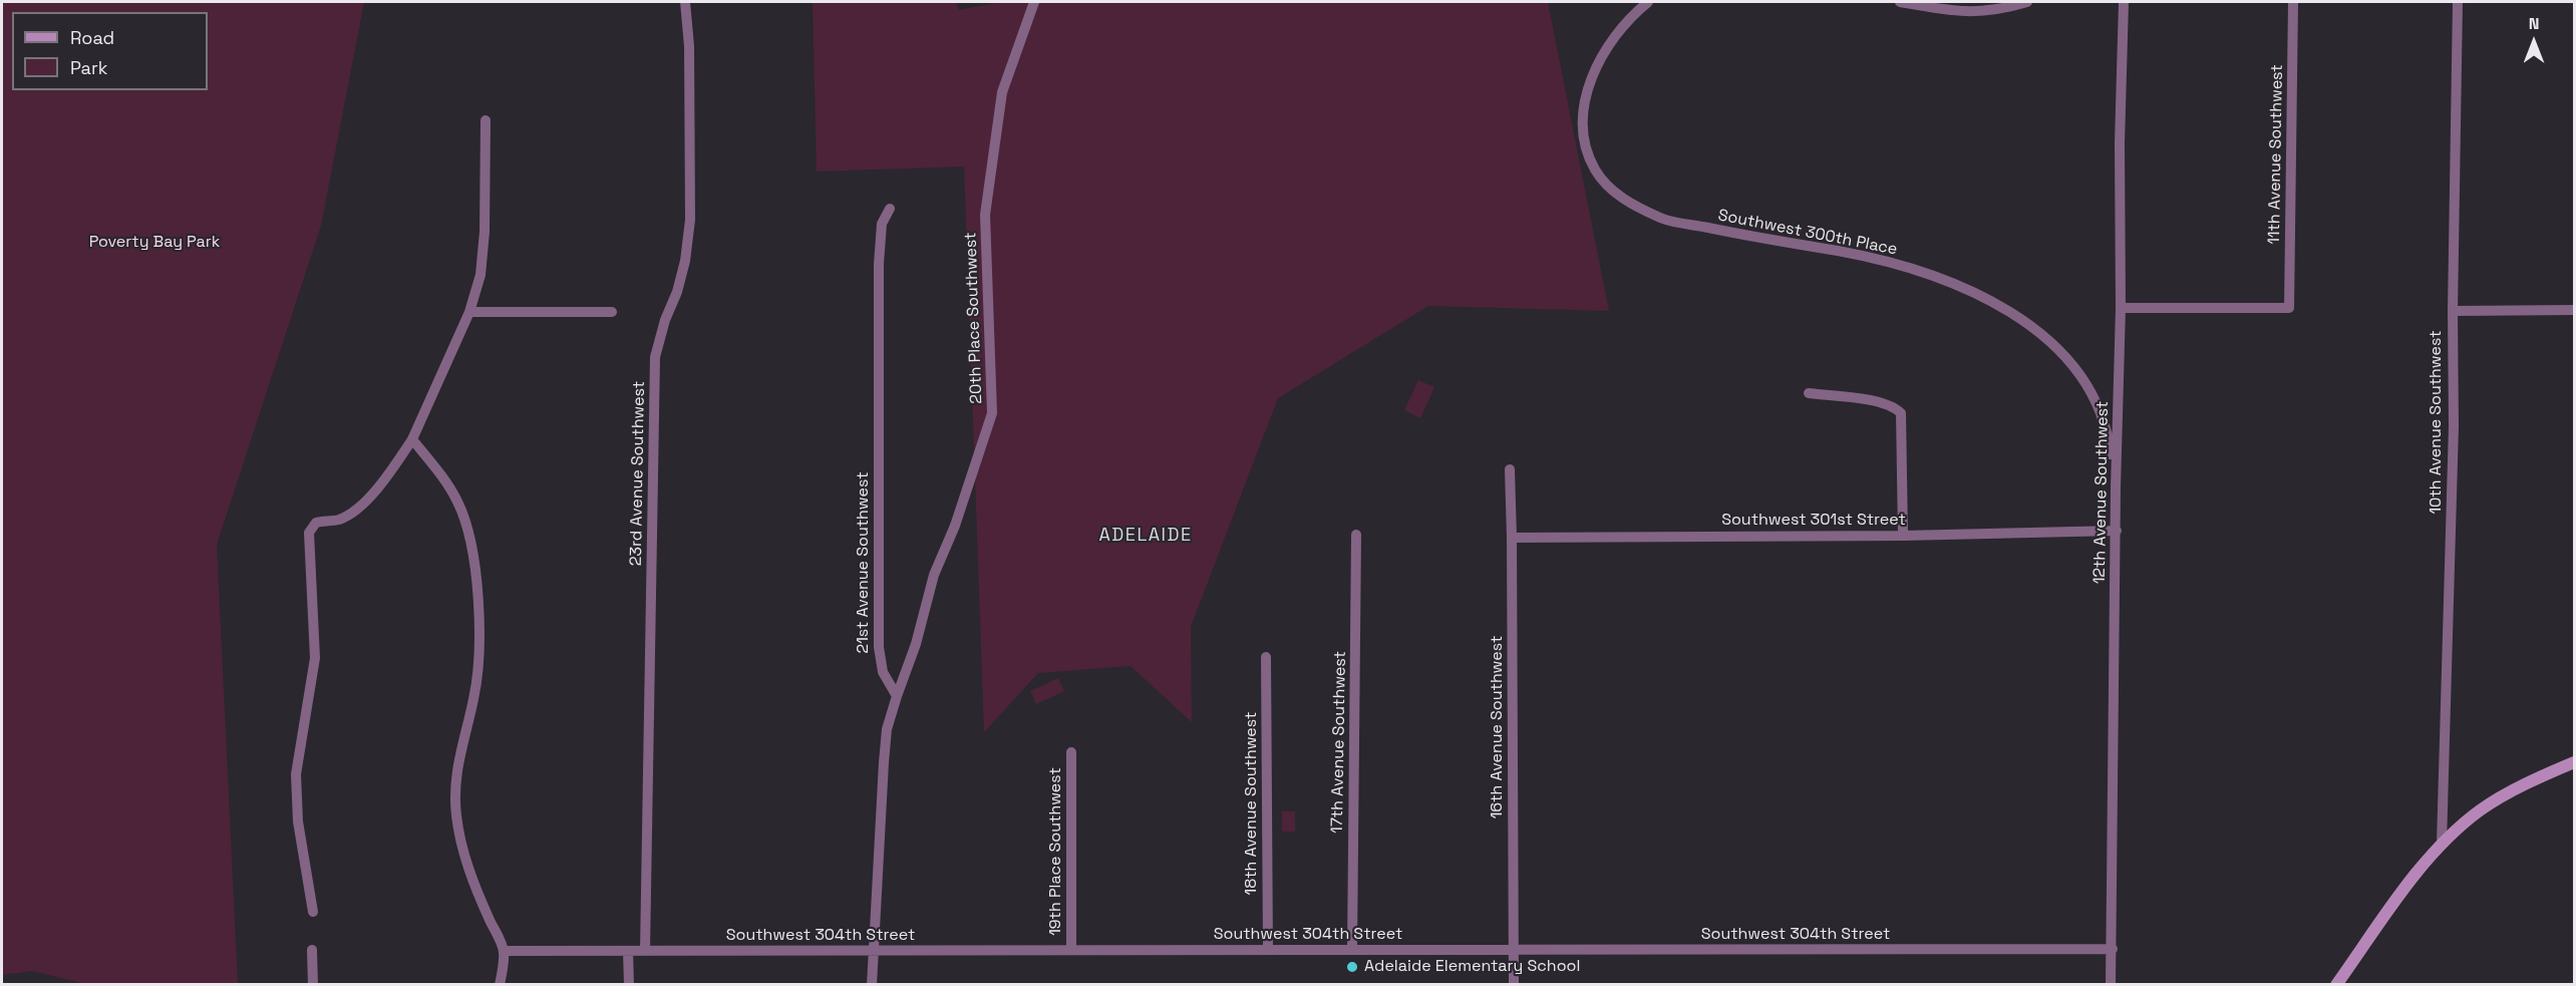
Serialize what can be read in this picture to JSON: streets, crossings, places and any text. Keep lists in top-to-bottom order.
{
  "streets": {
    "street": [
      "11th Avenue Southwest",
      "Southwest 300th Place",
      "20th Place Southwest",
      "10th Avenue Southwest",
      "23rd Avenue Southwest",
      "12th Avenue Southwest",
      "Southwest 301st Street",
      "21st Avenue Southwest",
      "16th Avenue Southwest",
      "17th Avenue Southwest",
      "18th Avenue Southwest",
      "19th Place Southwest",
      "Southwest 304th Street"
    ]
  },
  "crossings": [
    ["11th Avenue Southwest", "12th Avenue Southwest"],
    ["Southwest 300th Place", "12th Avenue Southwest"],
    ["20th Place Southwest", "21st Avenue Southwest"],
    ["23rd Avenue Southwest", "Southwest 304th Street"],
    ["12th Avenue Southwest", "Southwest 301st Street"],
    ["12th Avenue Southwest", "Southwest 304th Street"],
    ["Southwest 301st Street", "16th Avenue Southwest"],
    ["16th Avenue Southwest", "Southwest 304th Street"],
    ["17th Avenue Southwest", "Southwest 304th Street"],
    ["18th Avenue Southwest", "Southwest 304th Street"],
    ["19th Place Southwest", "Southwest 304th Street"]
  ],
  "districts": ["ADELAIDE"],
  "parks": ["Poverty Bay Park"],
  "places": ["Adelaide Elementary School"],
  "legend": ["Road", "Park"],
  "north": "top"
}
